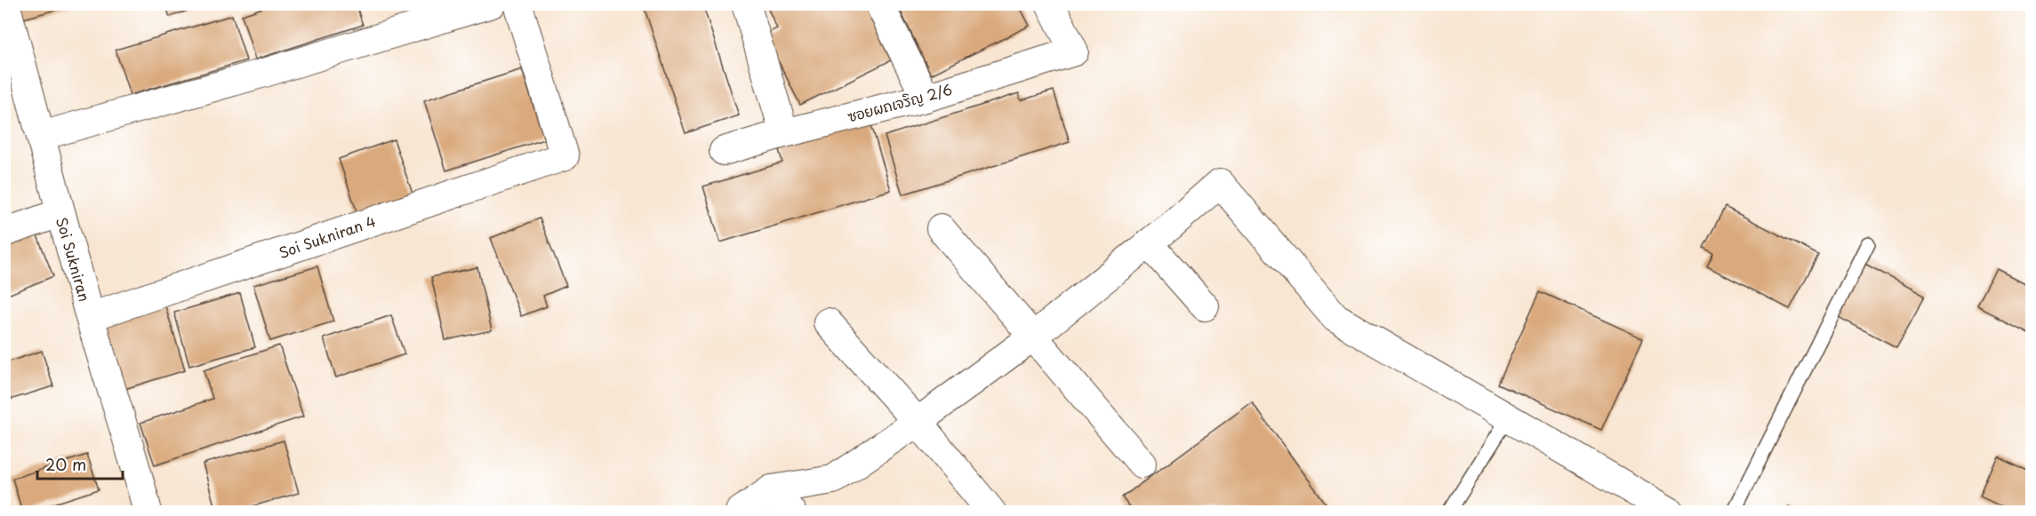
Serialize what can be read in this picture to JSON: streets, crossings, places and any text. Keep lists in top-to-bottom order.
{
  "streets": {
    "street": ["ซอยผถเจริญ 2/6", "Soi Sukniran 4", "Soi Sukniran"]
  },
  "crossings": [
    ["Soi Sukniran 4", "Soi Sukniran"]
  ],
  "scale_bar": "20 m"
}
